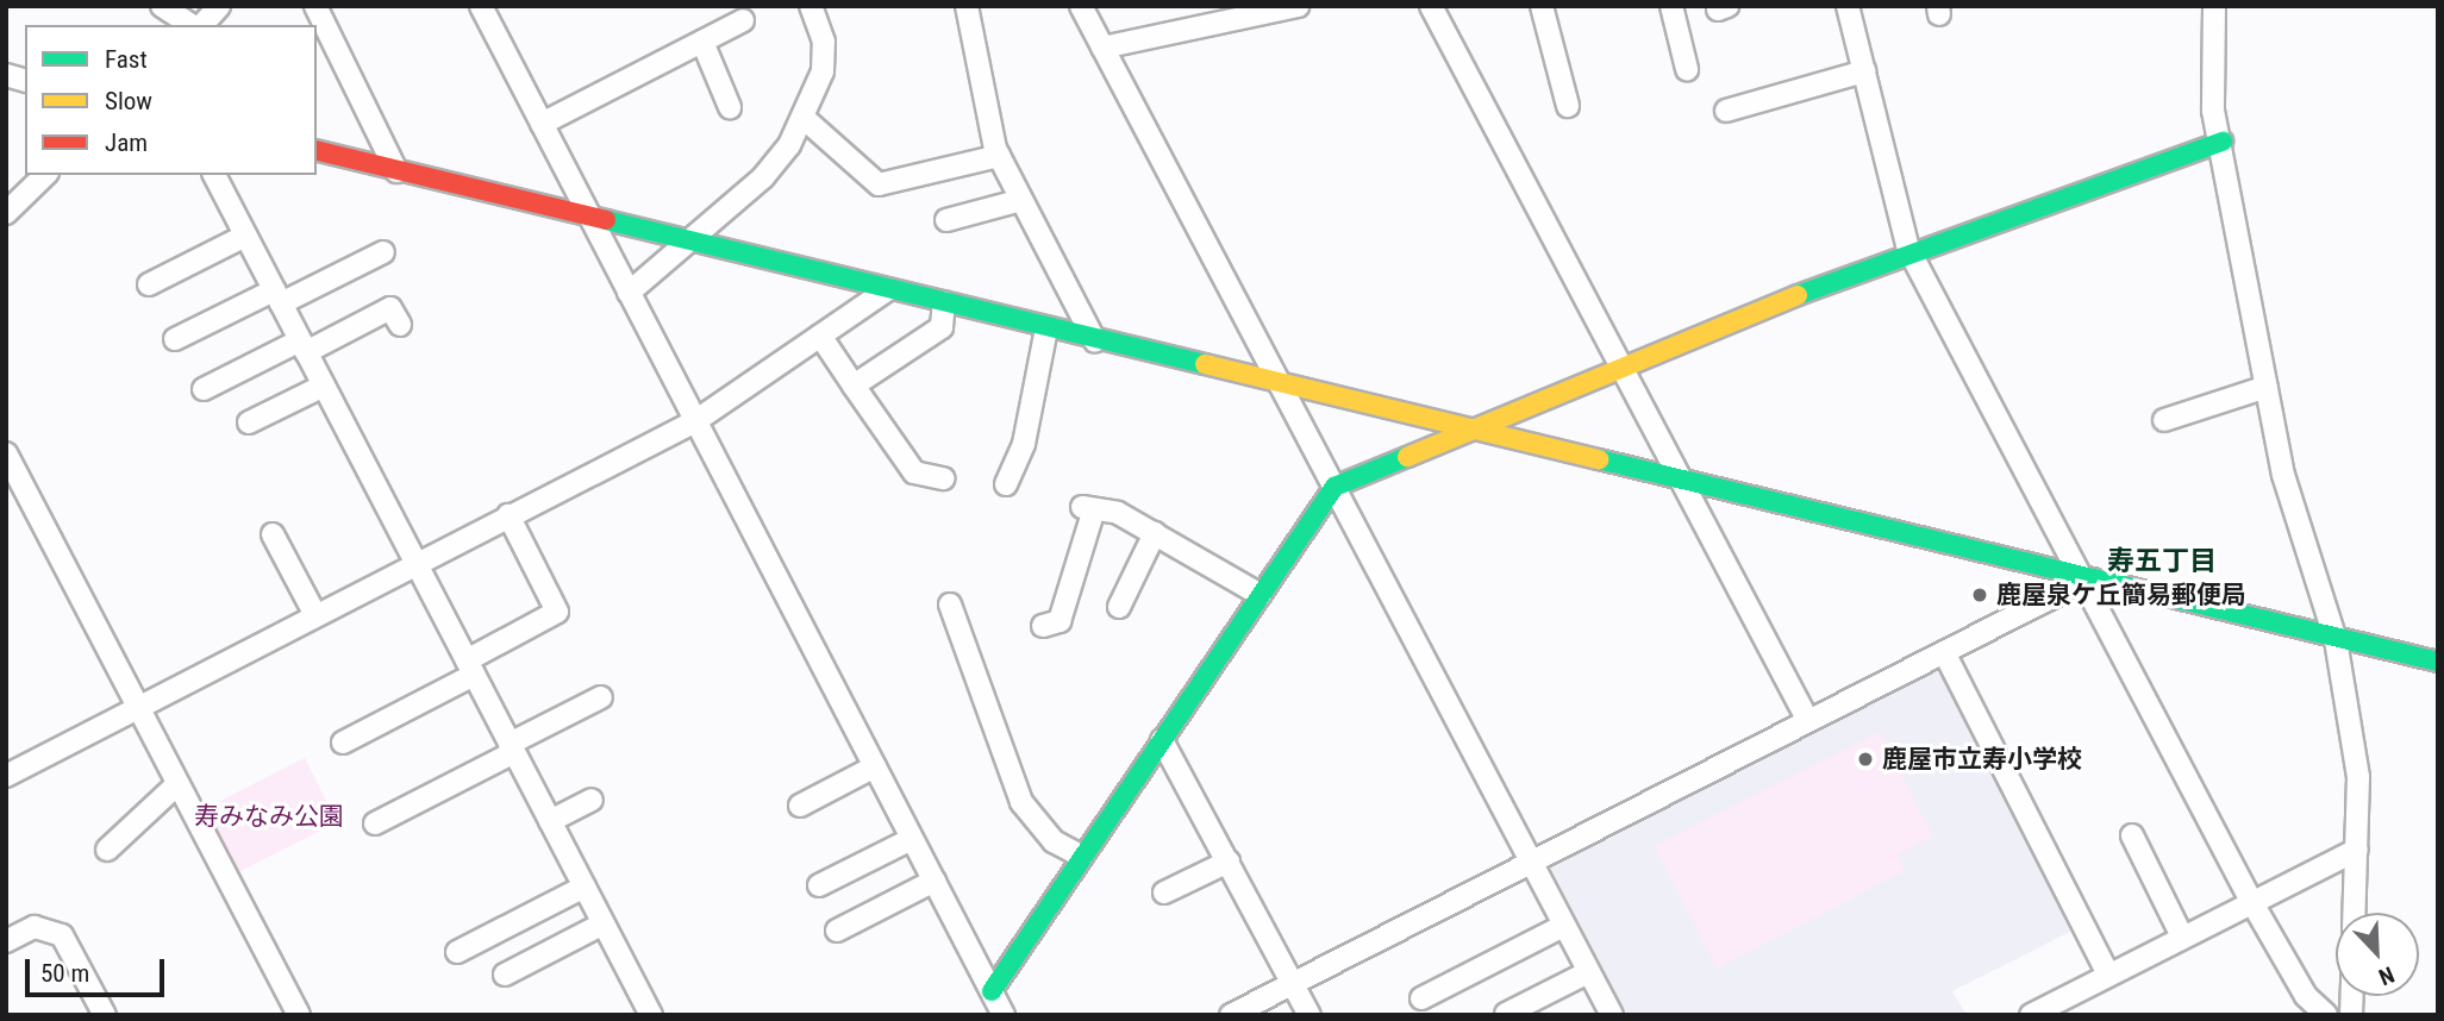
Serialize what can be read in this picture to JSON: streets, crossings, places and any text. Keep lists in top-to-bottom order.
{
  "districts": ["寿五丁目"],
  "parks": ["寿みなみ公園"],
  "places": ["鹿屋泉ケ丘簡易郵便局", "鹿屋市立寿小学校"],
  "legend": ["Fast", "Slow", "Jam"],
  "scale_bar": "50 m",
  "north": "bottom right"
}
